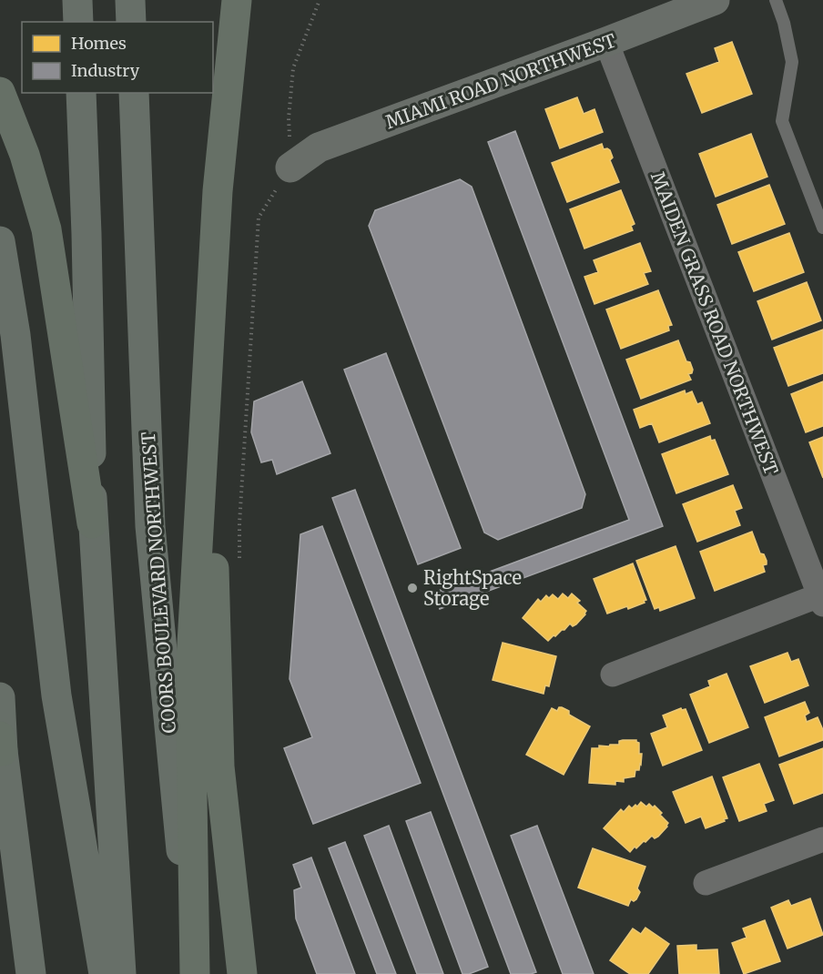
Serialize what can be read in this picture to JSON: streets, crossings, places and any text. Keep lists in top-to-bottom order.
{
  "streets": {
    "main road": ["COORS BOULEVARD NORTHWEST"],
    "street": ["MIAMI ROAD NORTHWEST", "MAIDEN GRASS ROAD NORTHWEST"]
  },
  "crossings": [
    ["MIAMI ROAD NORTHWEST", "MAIDEN GRASS ROAD NORTHWEST"]
  ],
  "places": ["RightSpace Storage"],
  "legend": ["Homes", "Industry"]
}
